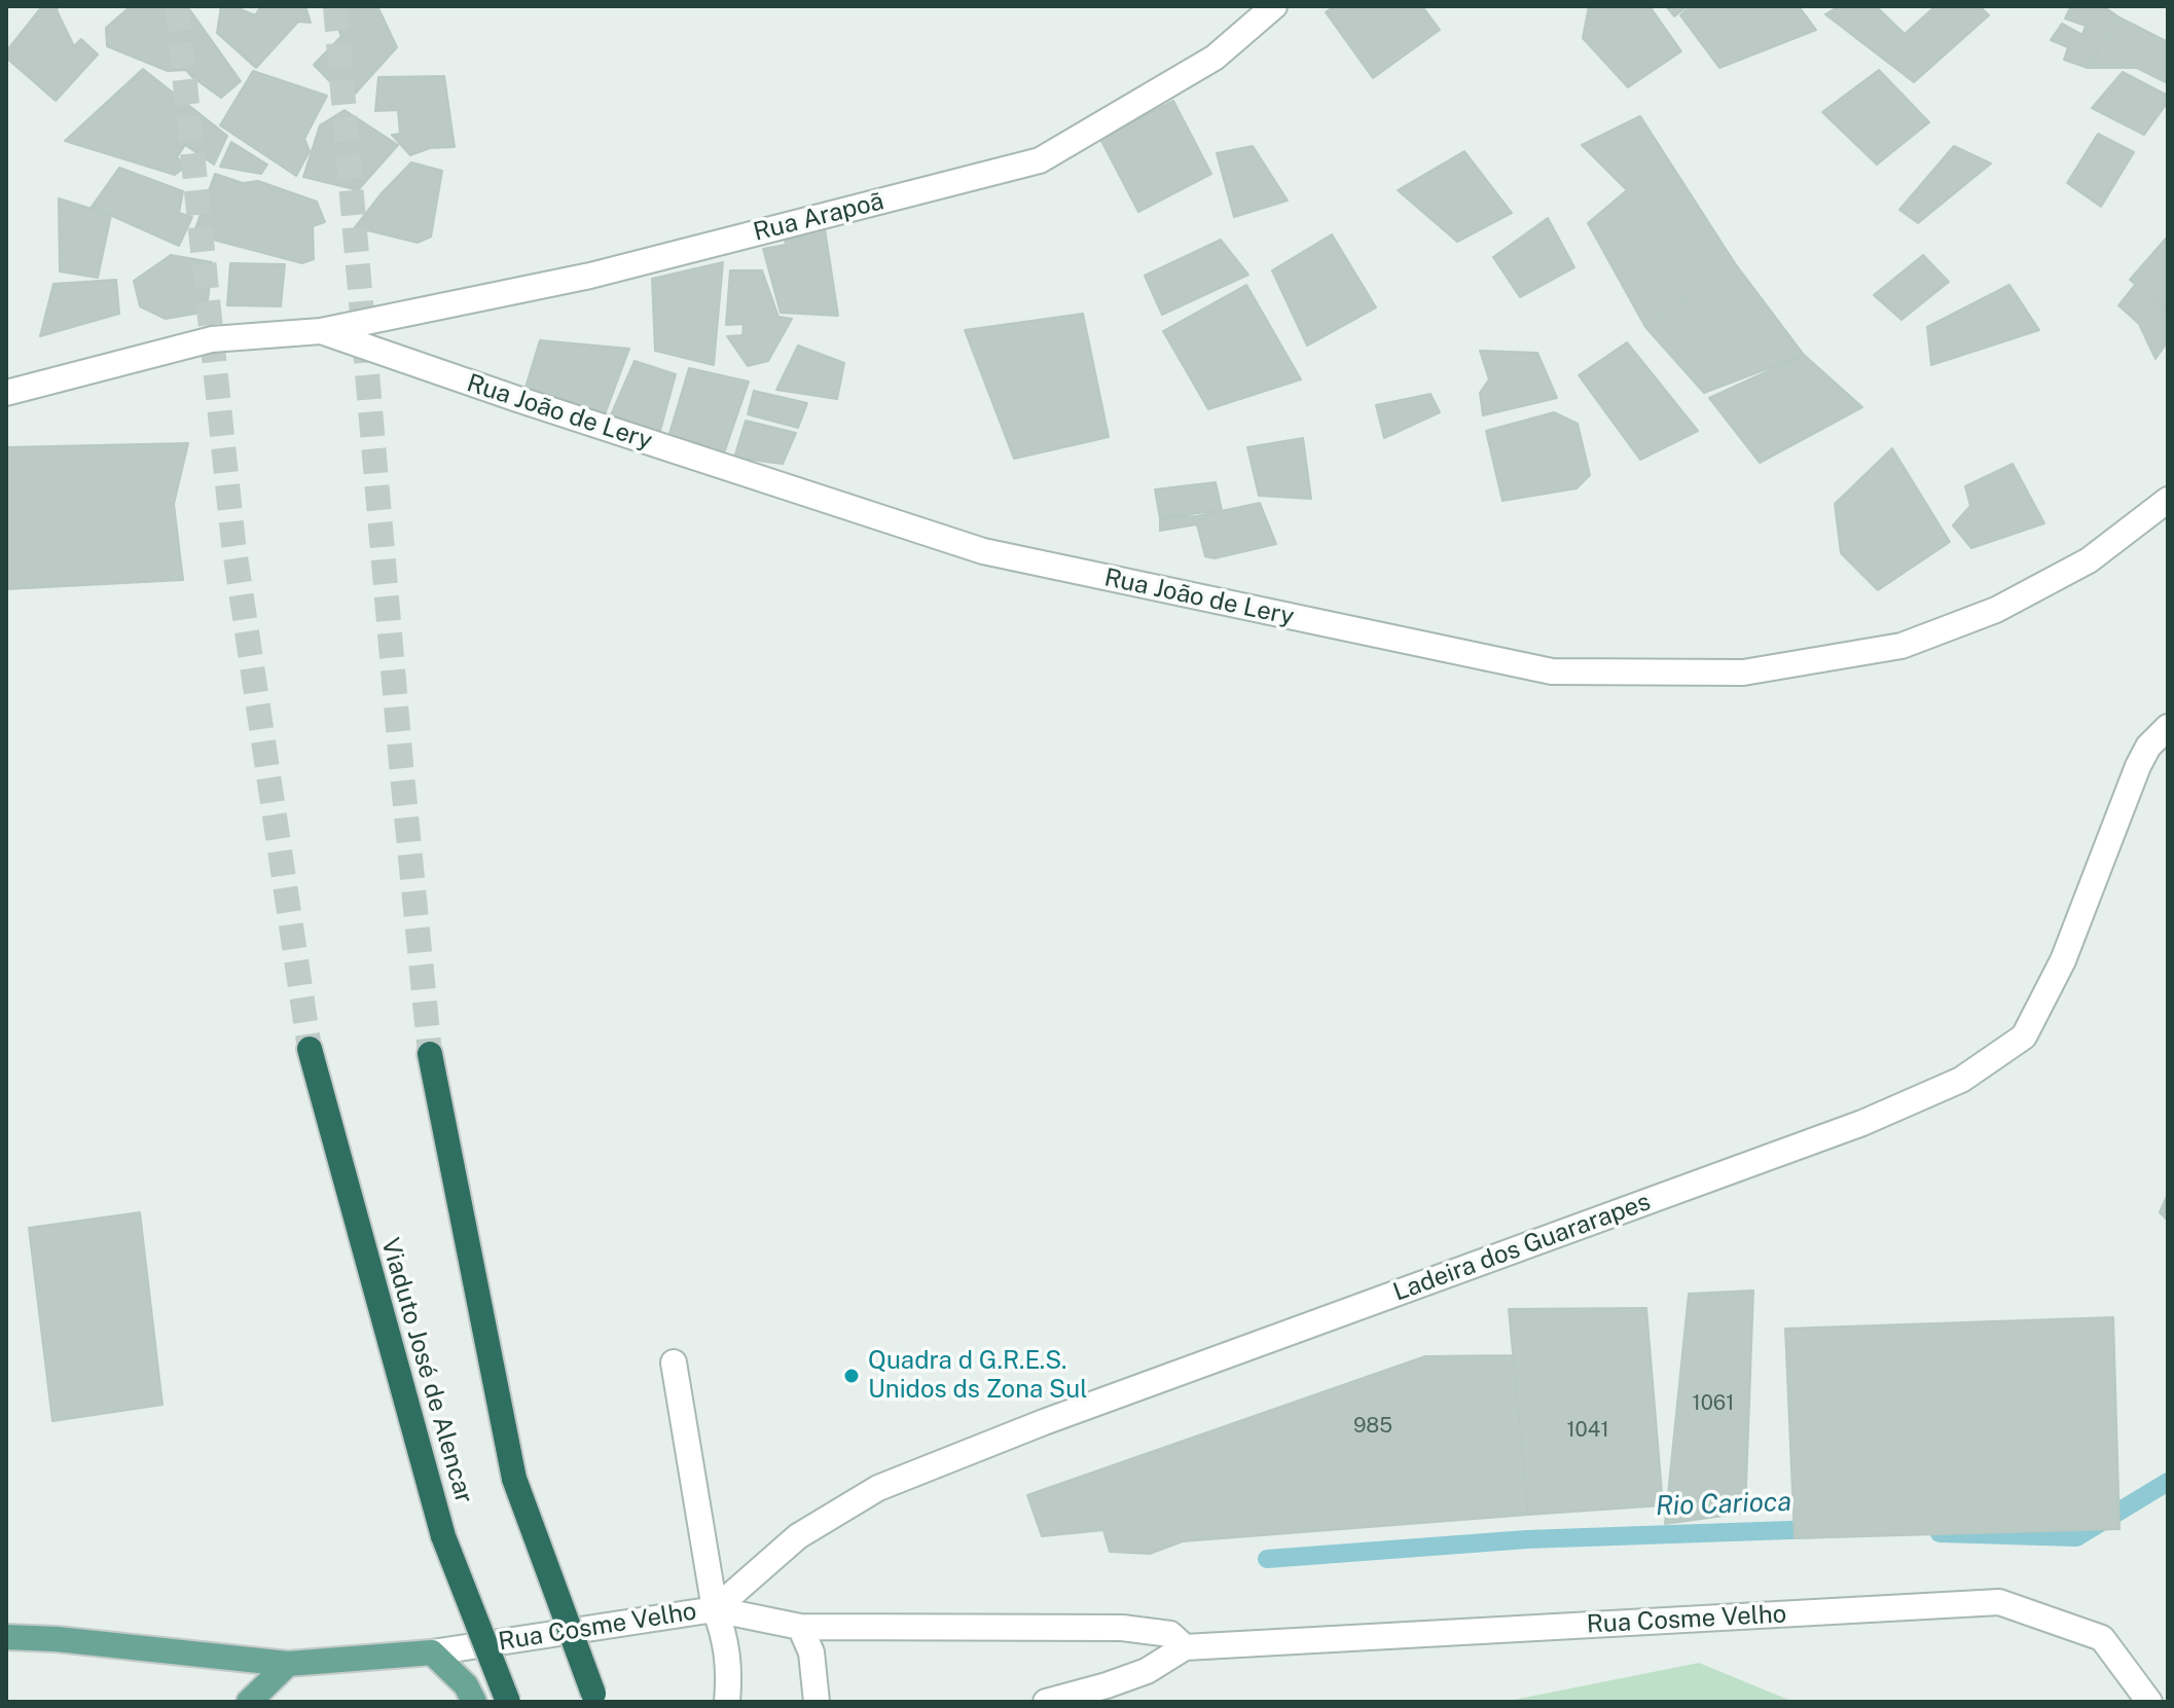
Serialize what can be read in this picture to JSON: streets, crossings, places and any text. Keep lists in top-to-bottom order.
{
  "streets": {
    "highway": ["Viaduto José de Alencar"],
    "main road": ["Rua Cosme Velho"],
    "street": ["Rua Arapoã", "Rua João de Lery", "Ladeira dos Guararapes"]
  },
  "crossings": [
    ["Rua Arapoã", "Rua João de Lery"],
    ["Ladeira dos Guararapes", "Rua Cosme Velho"]
  ],
  "water": ["Rio Carioca"],
  "places": ["Quadra d G.R.E.S. Unidos ds Zona Sul"],
  "house_numbers": ["1061", "985", "1041"]
}
